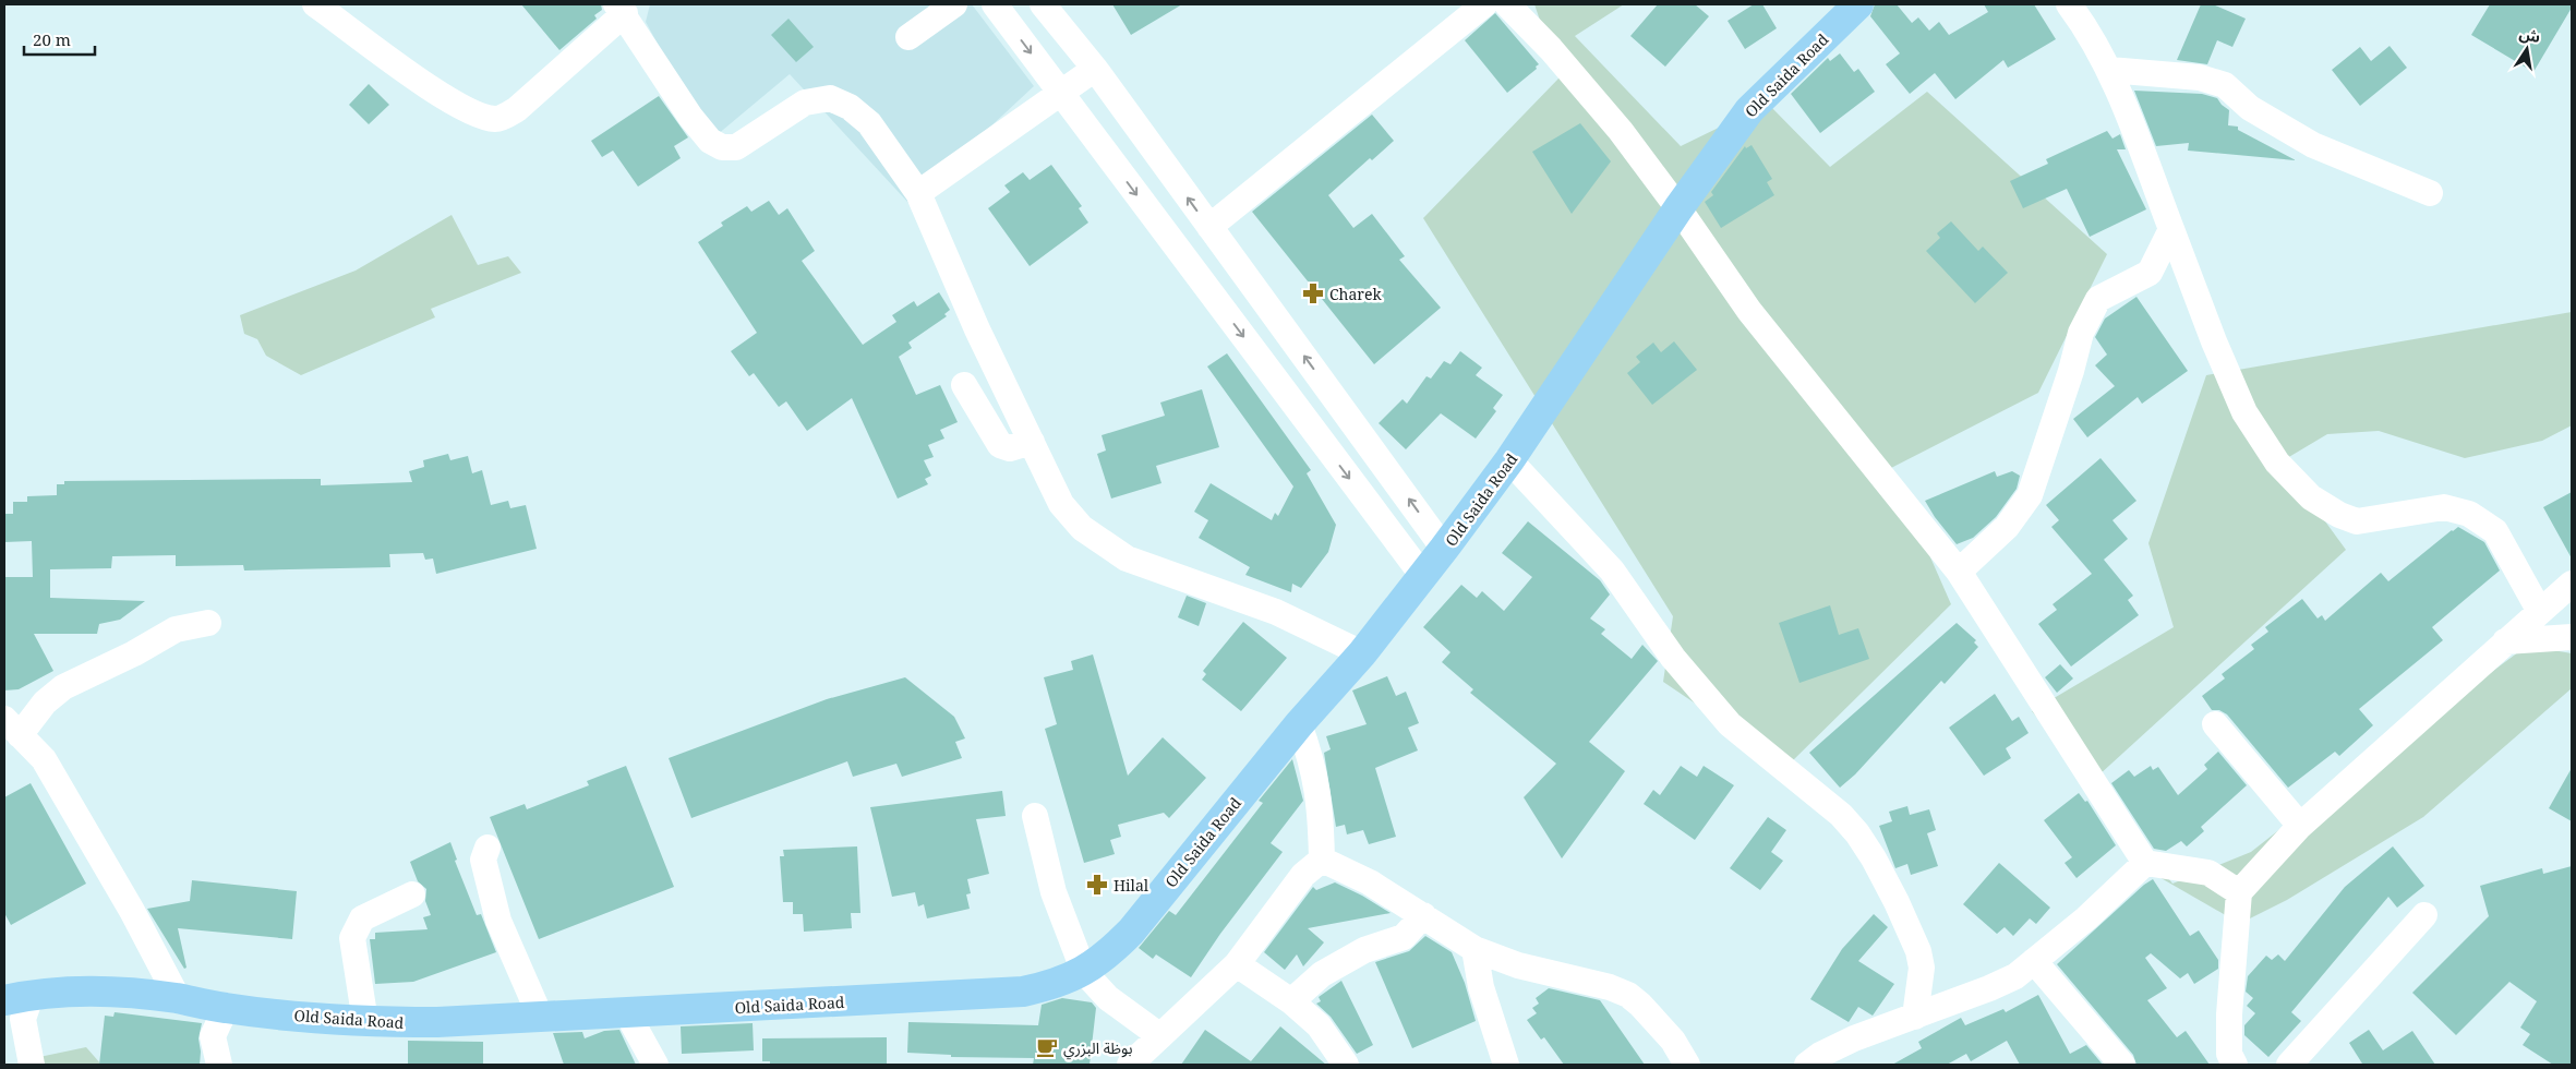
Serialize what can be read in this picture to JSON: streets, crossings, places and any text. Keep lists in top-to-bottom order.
{
  "streets": {
    "highway": ["Old Saida Road"]
  },
  "places": {
    "pharmacy": ["Charek", "Hilal"],
    "cafe": ["بوظة البزري"]
  },
  "scale_bar": "20 m",
  "north": "top"
}
